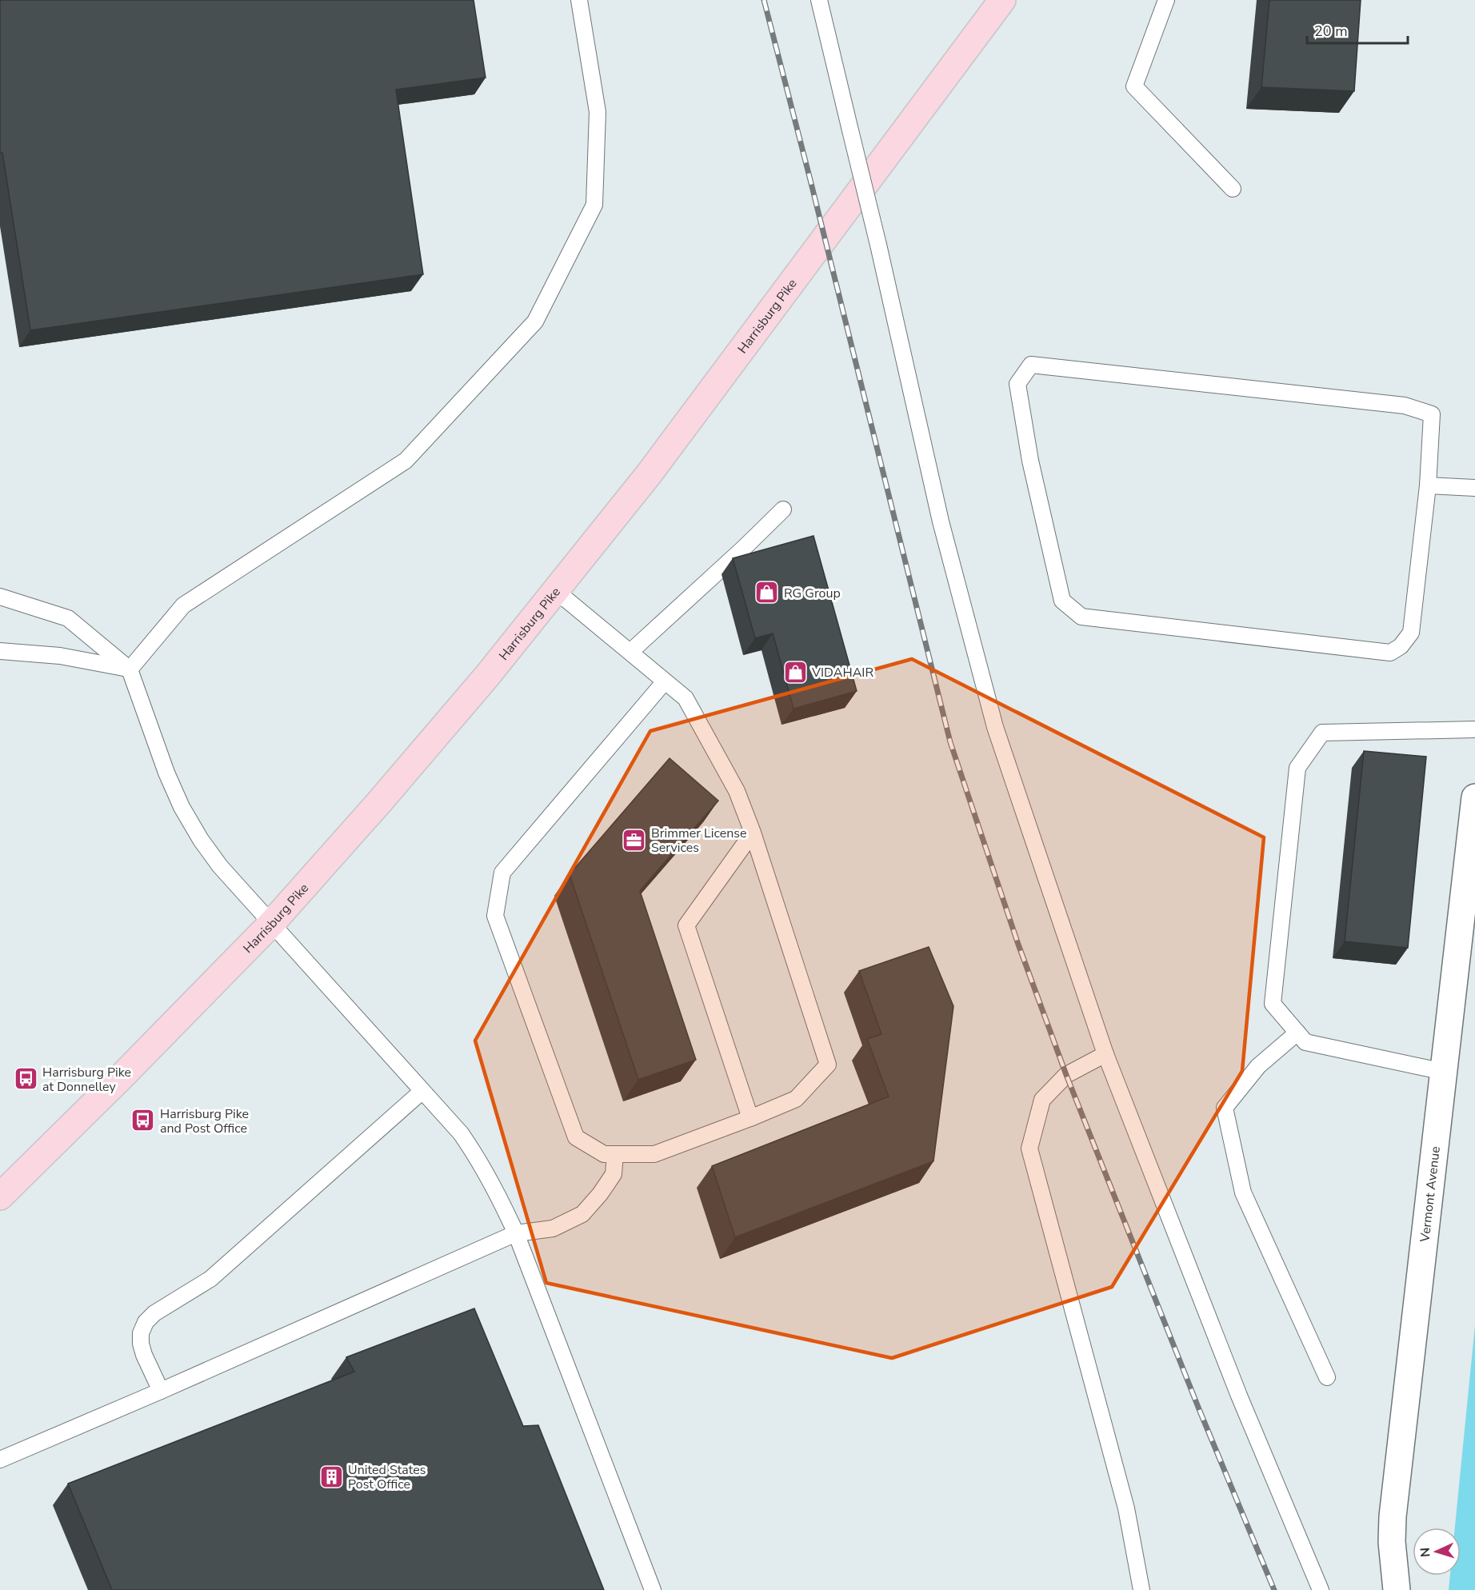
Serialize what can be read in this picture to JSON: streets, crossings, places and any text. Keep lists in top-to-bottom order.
{
  "streets": {
    "main road": ["Harrisburg Pike"],
    "street": ["Vermont Avenue"]
  },
  "places": {
    "shop": ["RG Group", "VIDAHAIR"],
    "office": ["Brimmer License Services"],
    "bus stop": ["Harrisburg Pike at Donnelley", "Harrisburg Pike and Post Office"],
    "building": ["United States Post Office"]
  },
  "scale_bar": "20 m",
  "north": "left"
}
